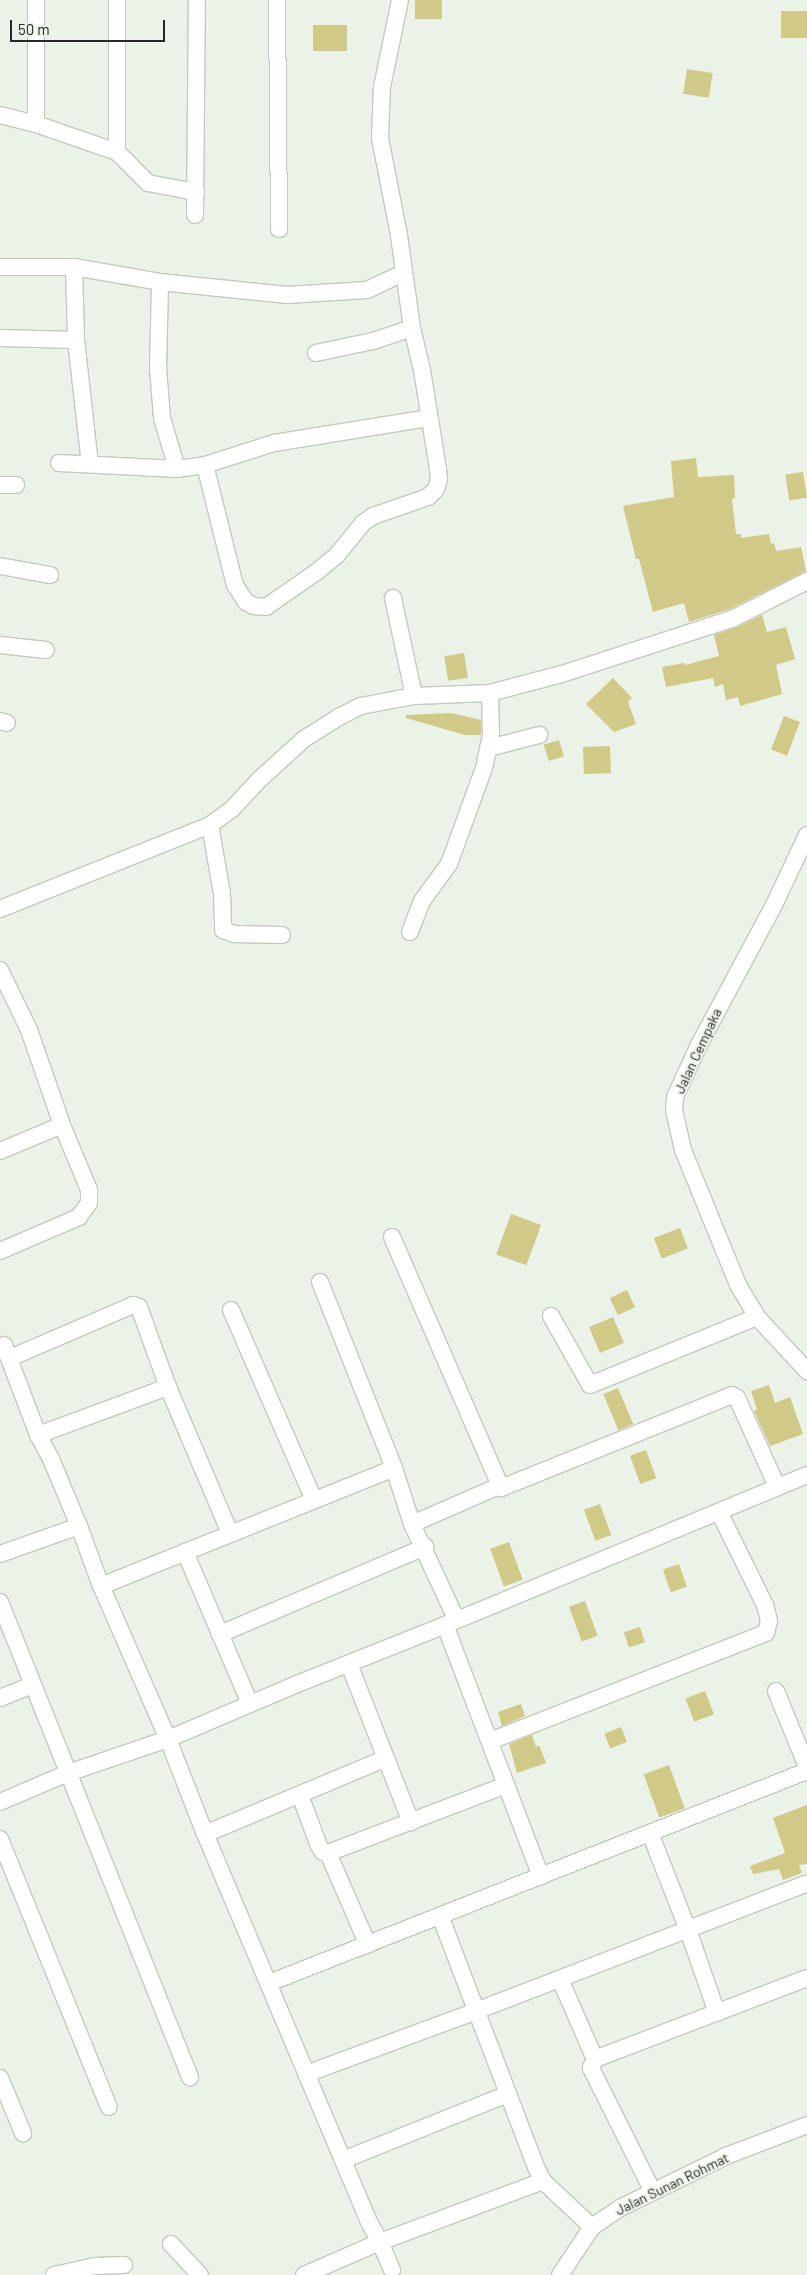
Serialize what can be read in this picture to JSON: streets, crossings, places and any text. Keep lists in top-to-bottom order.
{
  "streets": {
    "street": ["Jalan Cempaka", "Jalan Sunan Rohmat"]
  },
  "scale_bar": "50 m"
}
